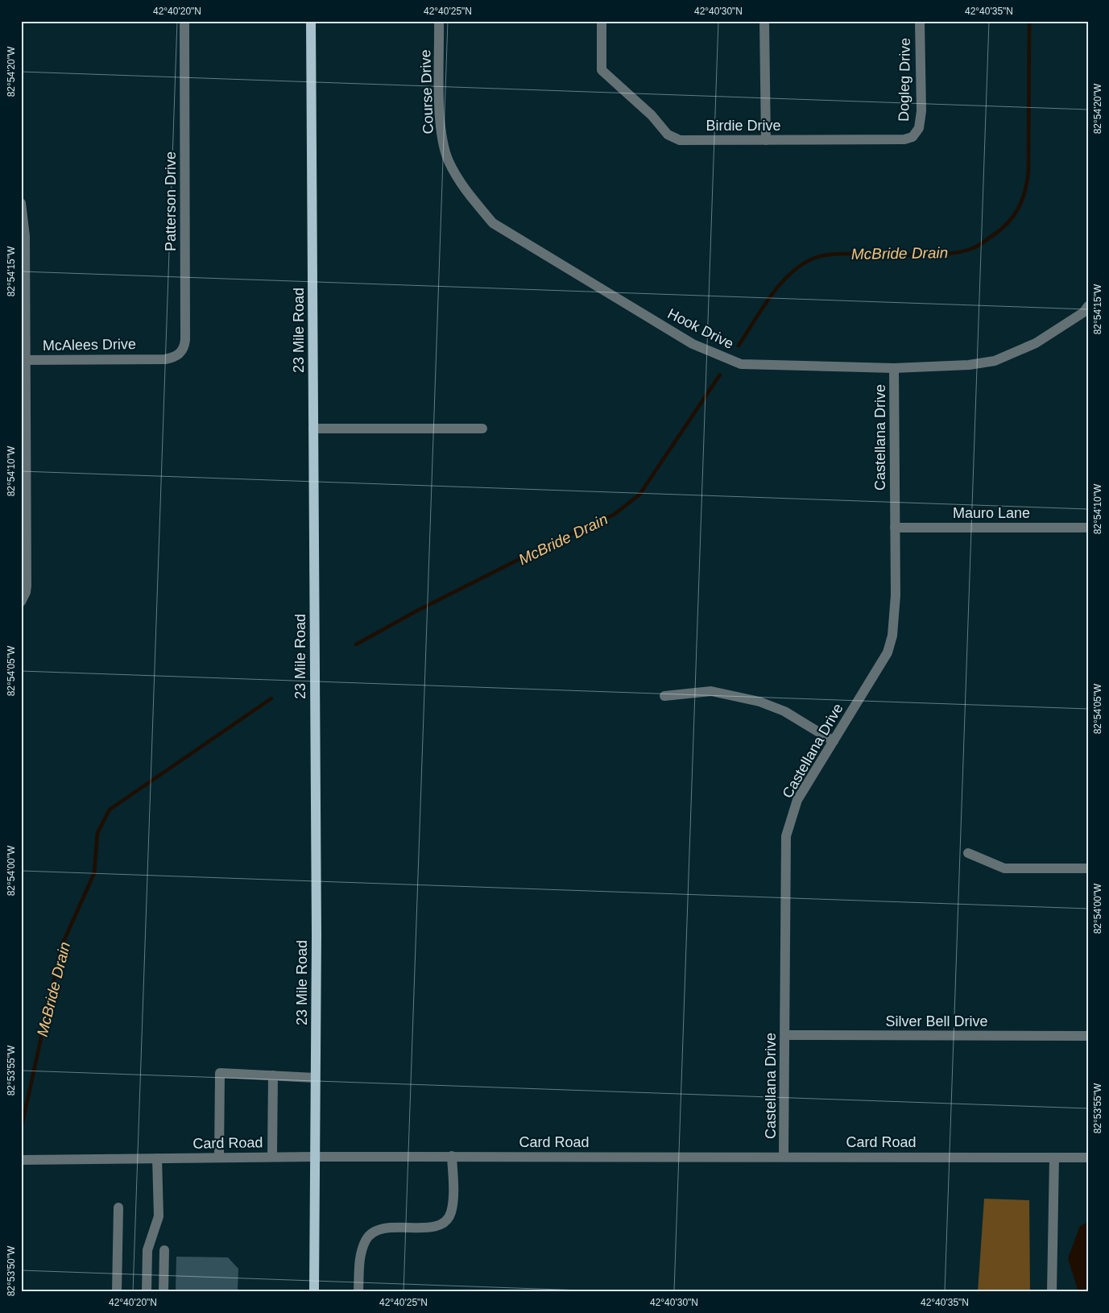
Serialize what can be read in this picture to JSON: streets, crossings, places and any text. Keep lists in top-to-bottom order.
{
  "streets": {
    "main road": ["23 Mile Road"],
    "street": [
      "Dogleg Drive",
      "Course Drive",
      "Birdie Drive",
      "Patterson Drive",
      "Hook Drive",
      "McAlees Drive",
      "Castellana Drive",
      "Mauro Lane",
      "Silver Bell Drive",
      "Card Road"
    ]
  },
  "crossings": [
    ["Dogleg Drive", "Birdie Drive"],
    ["Course Drive", "Hook Drive"],
    ["Patterson Drive", "McAlees Drive"],
    ["Hook Drive", "Castellana Drive"],
    ["23 Mile Road", "Card Road"],
    ["Castellana Drive", "Mauro Lane"],
    ["Castellana Drive", "Silver Bell Drive"],
    ["Castellana Drive", "Card Road"]
  ],
  "water": ["McBride Drain"],
  "coordinates": [
    "42°40'20\"N",
    "42°40'25\"N",
    "42°40'30\"N",
    "42°40'35\"N",
    "82°54'20\"W",
    "82°54'15\"W",
    "82°54'10\"W",
    "82°54'05\"W",
    "82°54'00\"W",
    "82°53'55\"W",
    "82°53'50\"W"
  ]
}
